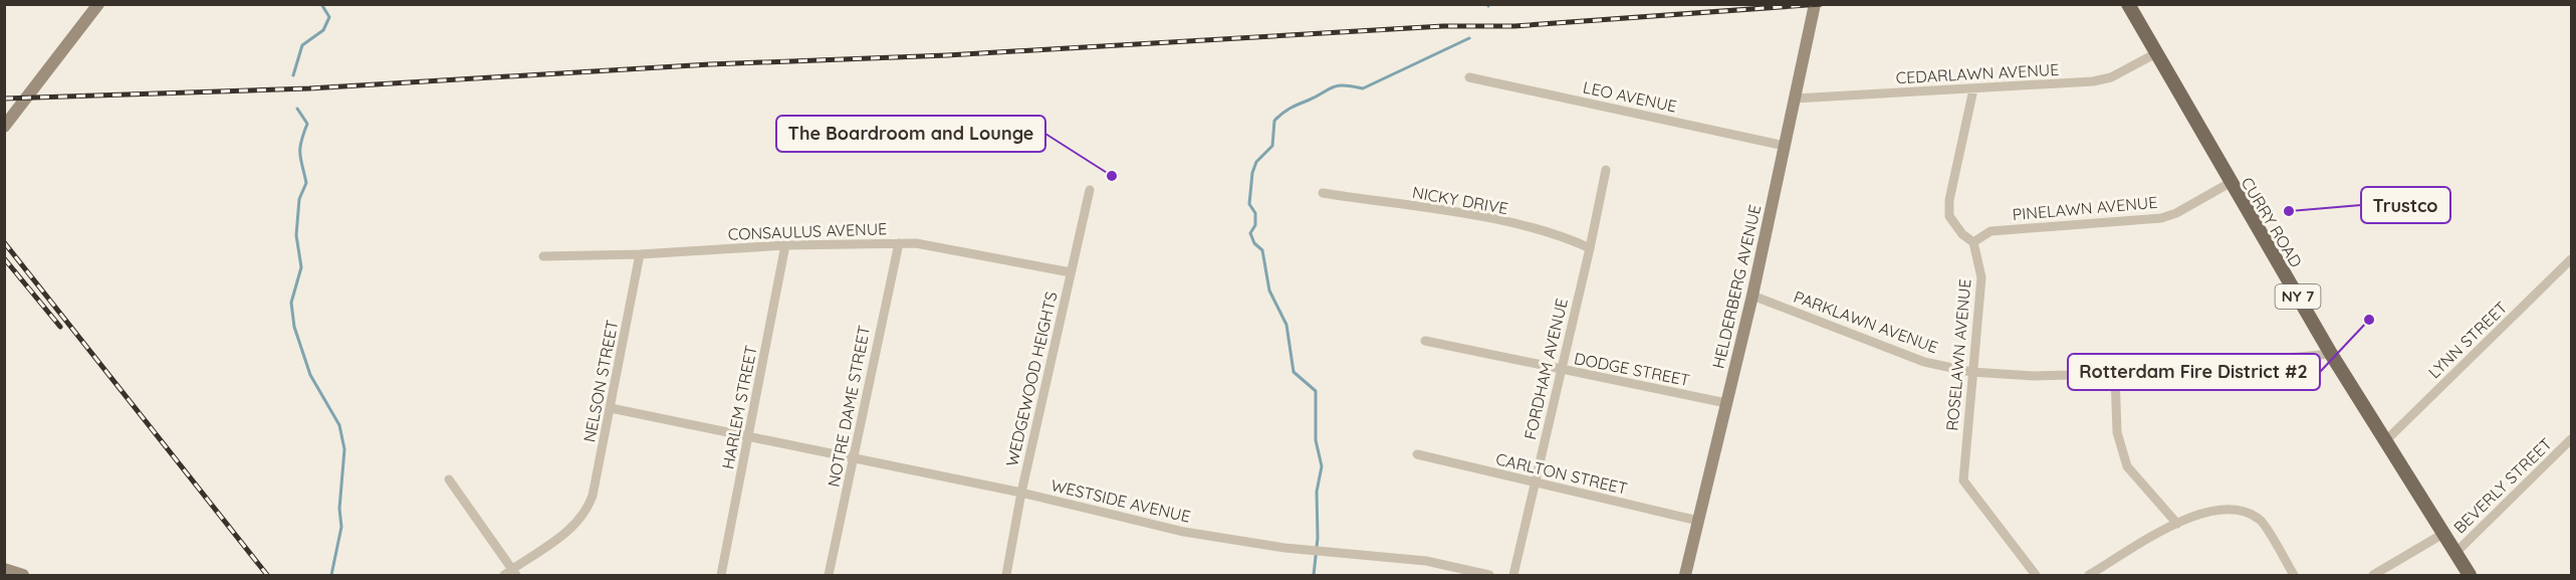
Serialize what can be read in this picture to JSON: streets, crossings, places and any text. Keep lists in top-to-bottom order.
{
  "streets": {
    "main road": ["CURRY ROAD", "NY 7"],
    "street": [
      "CEDARLAWN AVENUE",
      "LEO AVENUE",
      "NICKY DRIVE",
      "PINELAWN AVENUE",
      "CONSAULUS AVENUE",
      "HELDERBERG AVENUE",
      "PARKLAWN AVENUE",
      "LYNN STREET",
      "ROSELAWN AVENUE",
      "FORDHAM AVENUE",
      "DODGE STREET",
      "WEDGEWOOD HEIGHTS",
      "NELSON STREET",
      "NOTRE DAME STREET",
      "HARLEM STREET",
      "CARLTON STREET",
      "BEVERLY STREET",
      "WESTSIDE AVENUE"
    ]
  },
  "crossings": [
    ["CEDARLAWN AVENUE", "CURRY ROAD"],
    ["CEDARLAWN AVENUE", "HELDERBERG AVENUE"],
    ["LEO AVENUE", "HELDERBERG AVENUE"],
    ["NICKY DRIVE", "FORDHAM AVENUE"],
    ["PINELAWN AVENUE", "CURRY ROAD"],
    ["PINELAWN AVENUE", "ROSELAWN AVENUE"],
    ["CURRY ROAD", "PARKLAWN AVENUE"],
    ["CURRY ROAD", "LYNN STREET"],
    ["CURRY ROAD", "BEVERLY STREET"],
    ["CONSAULUS AVENUE", "WEDGEWOOD HEIGHTS"],
    ["CONSAULUS AVENUE", "NELSON STREET"],
    ["CONSAULUS AVENUE", "NOTRE DAME STREET"],
    ["CONSAULUS AVENUE", "HARLEM STREET"],
    ["HELDERBERG AVENUE", "PARKLAWN AVENUE"],
    ["HELDERBERG AVENUE", "DODGE STREET"],
    ["HELDERBERG AVENUE", "CARLTON STREET"],
    ["PARKLAWN AVENUE", "ROSELAWN AVENUE"],
    ["FORDHAM AVENUE", "DODGE STREET"],
    ["FORDHAM AVENUE", "CARLTON STREET"],
    ["WEDGEWOOD HEIGHTS", "WESTSIDE AVENUE"],
    ["NELSON STREET", "WESTSIDE AVENUE"],
    ["NOTRE DAME STREET", "WESTSIDE AVENUE"],
    ["HARLEM STREET", "WESTSIDE AVENUE"]
  ],
  "places": ["The Boardroom and Lounge", "Trustco", "Rotterdam Fire District #2"]
}
